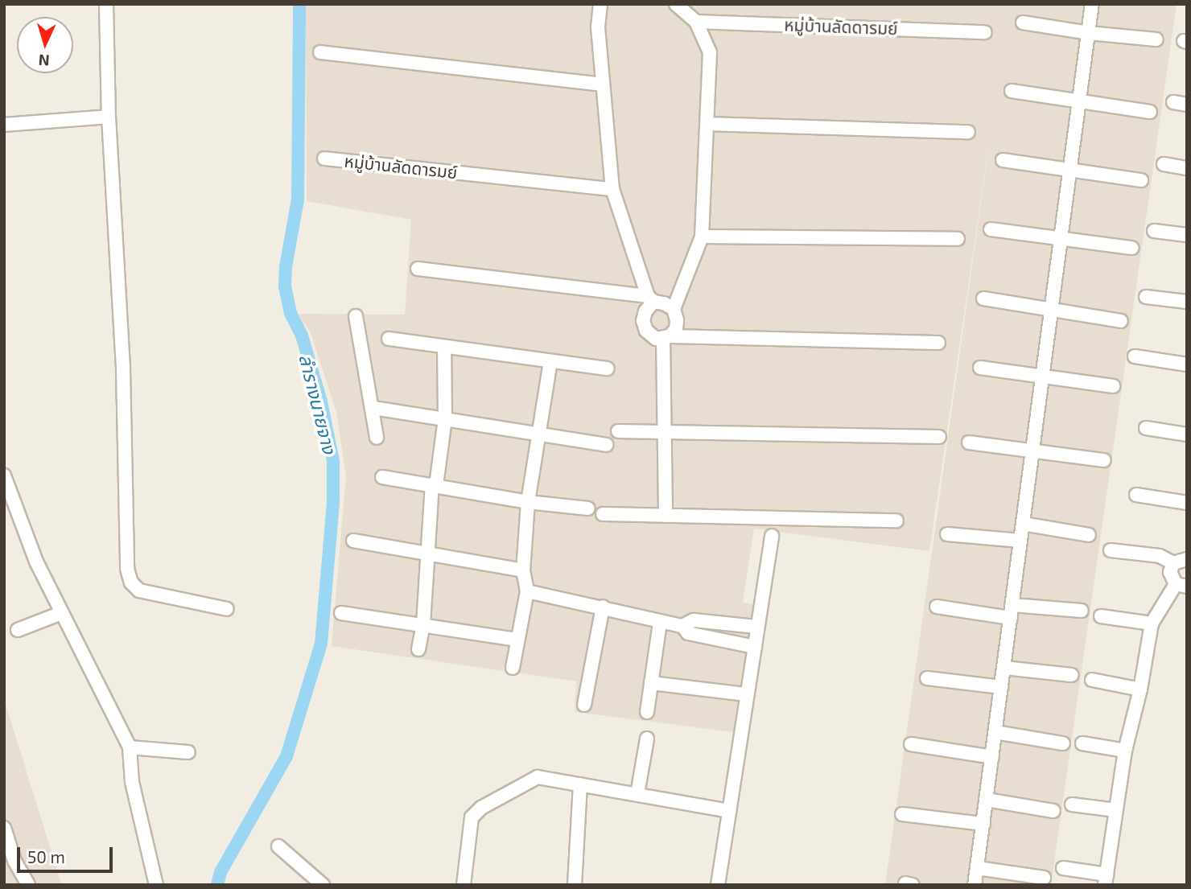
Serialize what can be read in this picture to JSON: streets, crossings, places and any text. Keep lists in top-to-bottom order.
{
  "streets": {
    "street": ["หมู่บ้านลัดดารมย์"]
  },
  "water": ["ลำรางนายจาง"],
  "scale_bar": "50 m",
  "north": "bottom"
}
